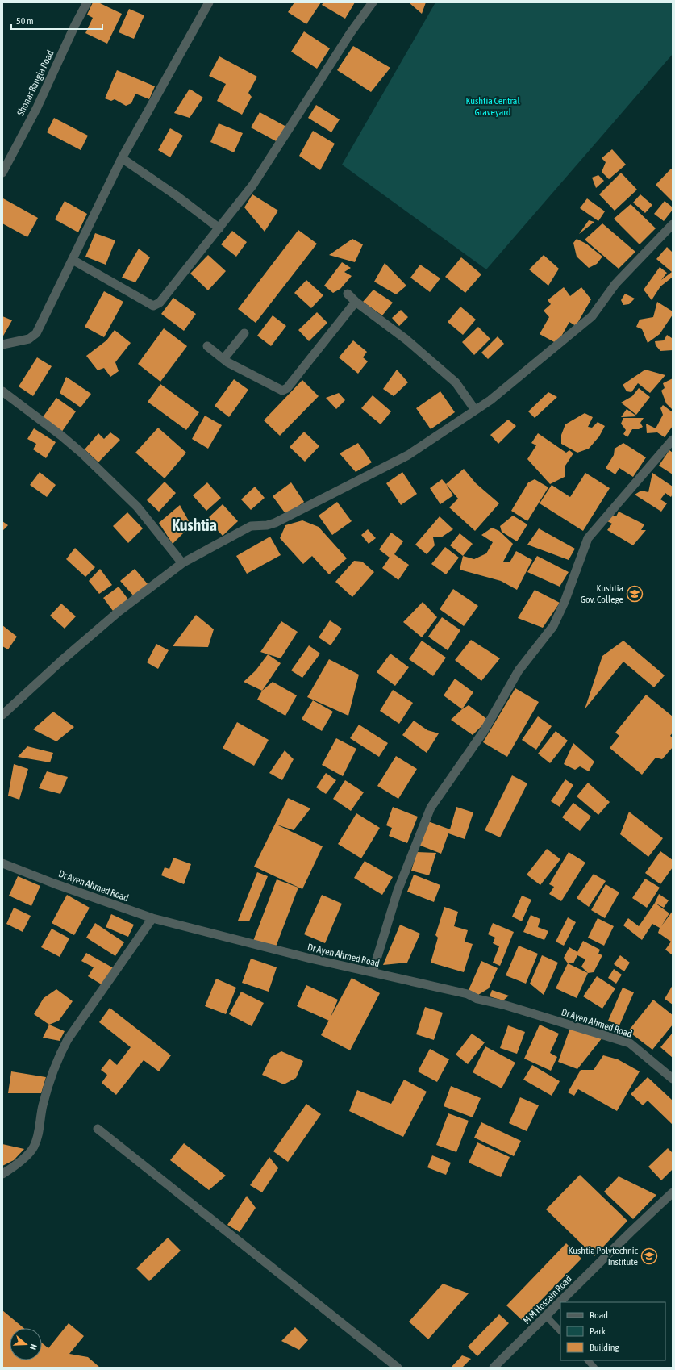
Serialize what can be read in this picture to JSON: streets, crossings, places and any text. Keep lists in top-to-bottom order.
{
  "streets": {
    "street": ["Shonar Bangla Road", "Dr Ayen Ahmed Road", "M M Hossain Road"]
  },
  "districts": ["Kushtia"],
  "parks": ["Kushtia Central Graveyard"],
  "places": {
    "school or university": ["Kushtia Gov. College", "Kushtia Polytechnic Institute"]
  },
  "legend": ["Road", "Park", "Building"],
  "scale_bar": "50 m",
  "north": "right"
}
